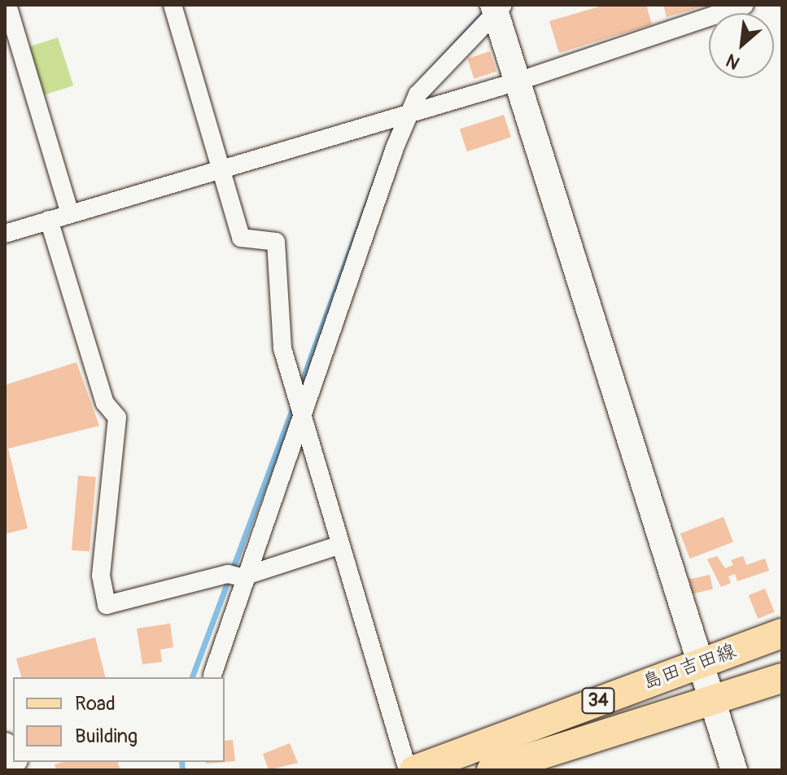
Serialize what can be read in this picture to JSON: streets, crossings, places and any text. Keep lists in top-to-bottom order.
{
  "streets": {
    "main road": ["島田吉田線", "34"]
  },
  "legend": ["Road", "Building"],
  "north": "bottom left"
}
